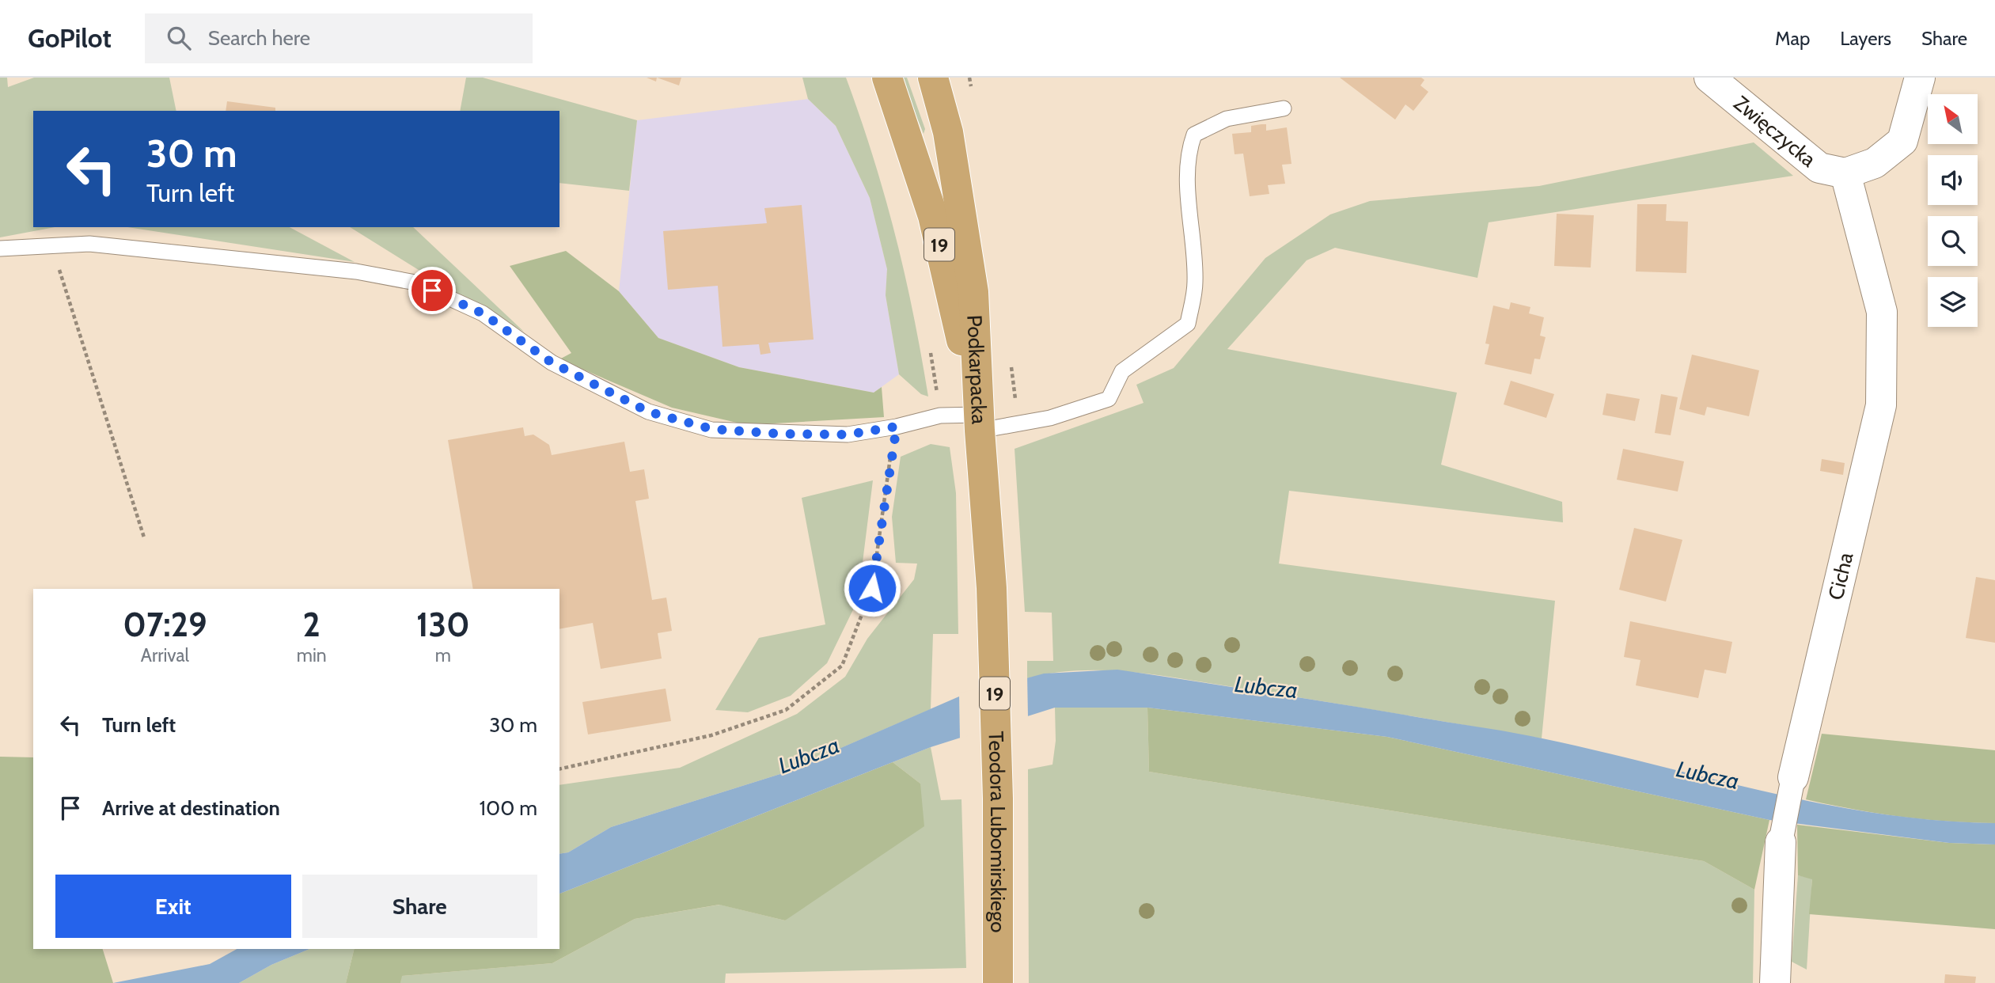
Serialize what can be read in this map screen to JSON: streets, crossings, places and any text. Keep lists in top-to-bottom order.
{
  "streets": {
    "highway": ["19", "Podkarpacka", "Teodora Lubomirskiego"],
    "street": ["Zwięczycka", "Cicha"]
  },
  "crossings": [
    ["Zwięczycka", "Cicha"],
    ["Podkarpacka", "Teodora Lubomirskiego"]
  ],
  "water": ["Lubcza"],
  "north": "top left",
  "page": {
    "header": "GoPilot",
    "search": "Search here",
    "nav": ["Map", "Layers", "Share"],
    "turn": ["30 m", "Turn left"],
    "eta": [
      "07:29",
      "Arrival",
      "2",
      "min",
      "130",
      "m"
    ],
    "list": [
      {
        "name": "Turn left",
        "value": "30 m"
      },
      {
        "name": "Arrive at destination",
        "value": "100 m"
      }
    ],
    "buttons": ["Exit", "Share"]
  }
}
